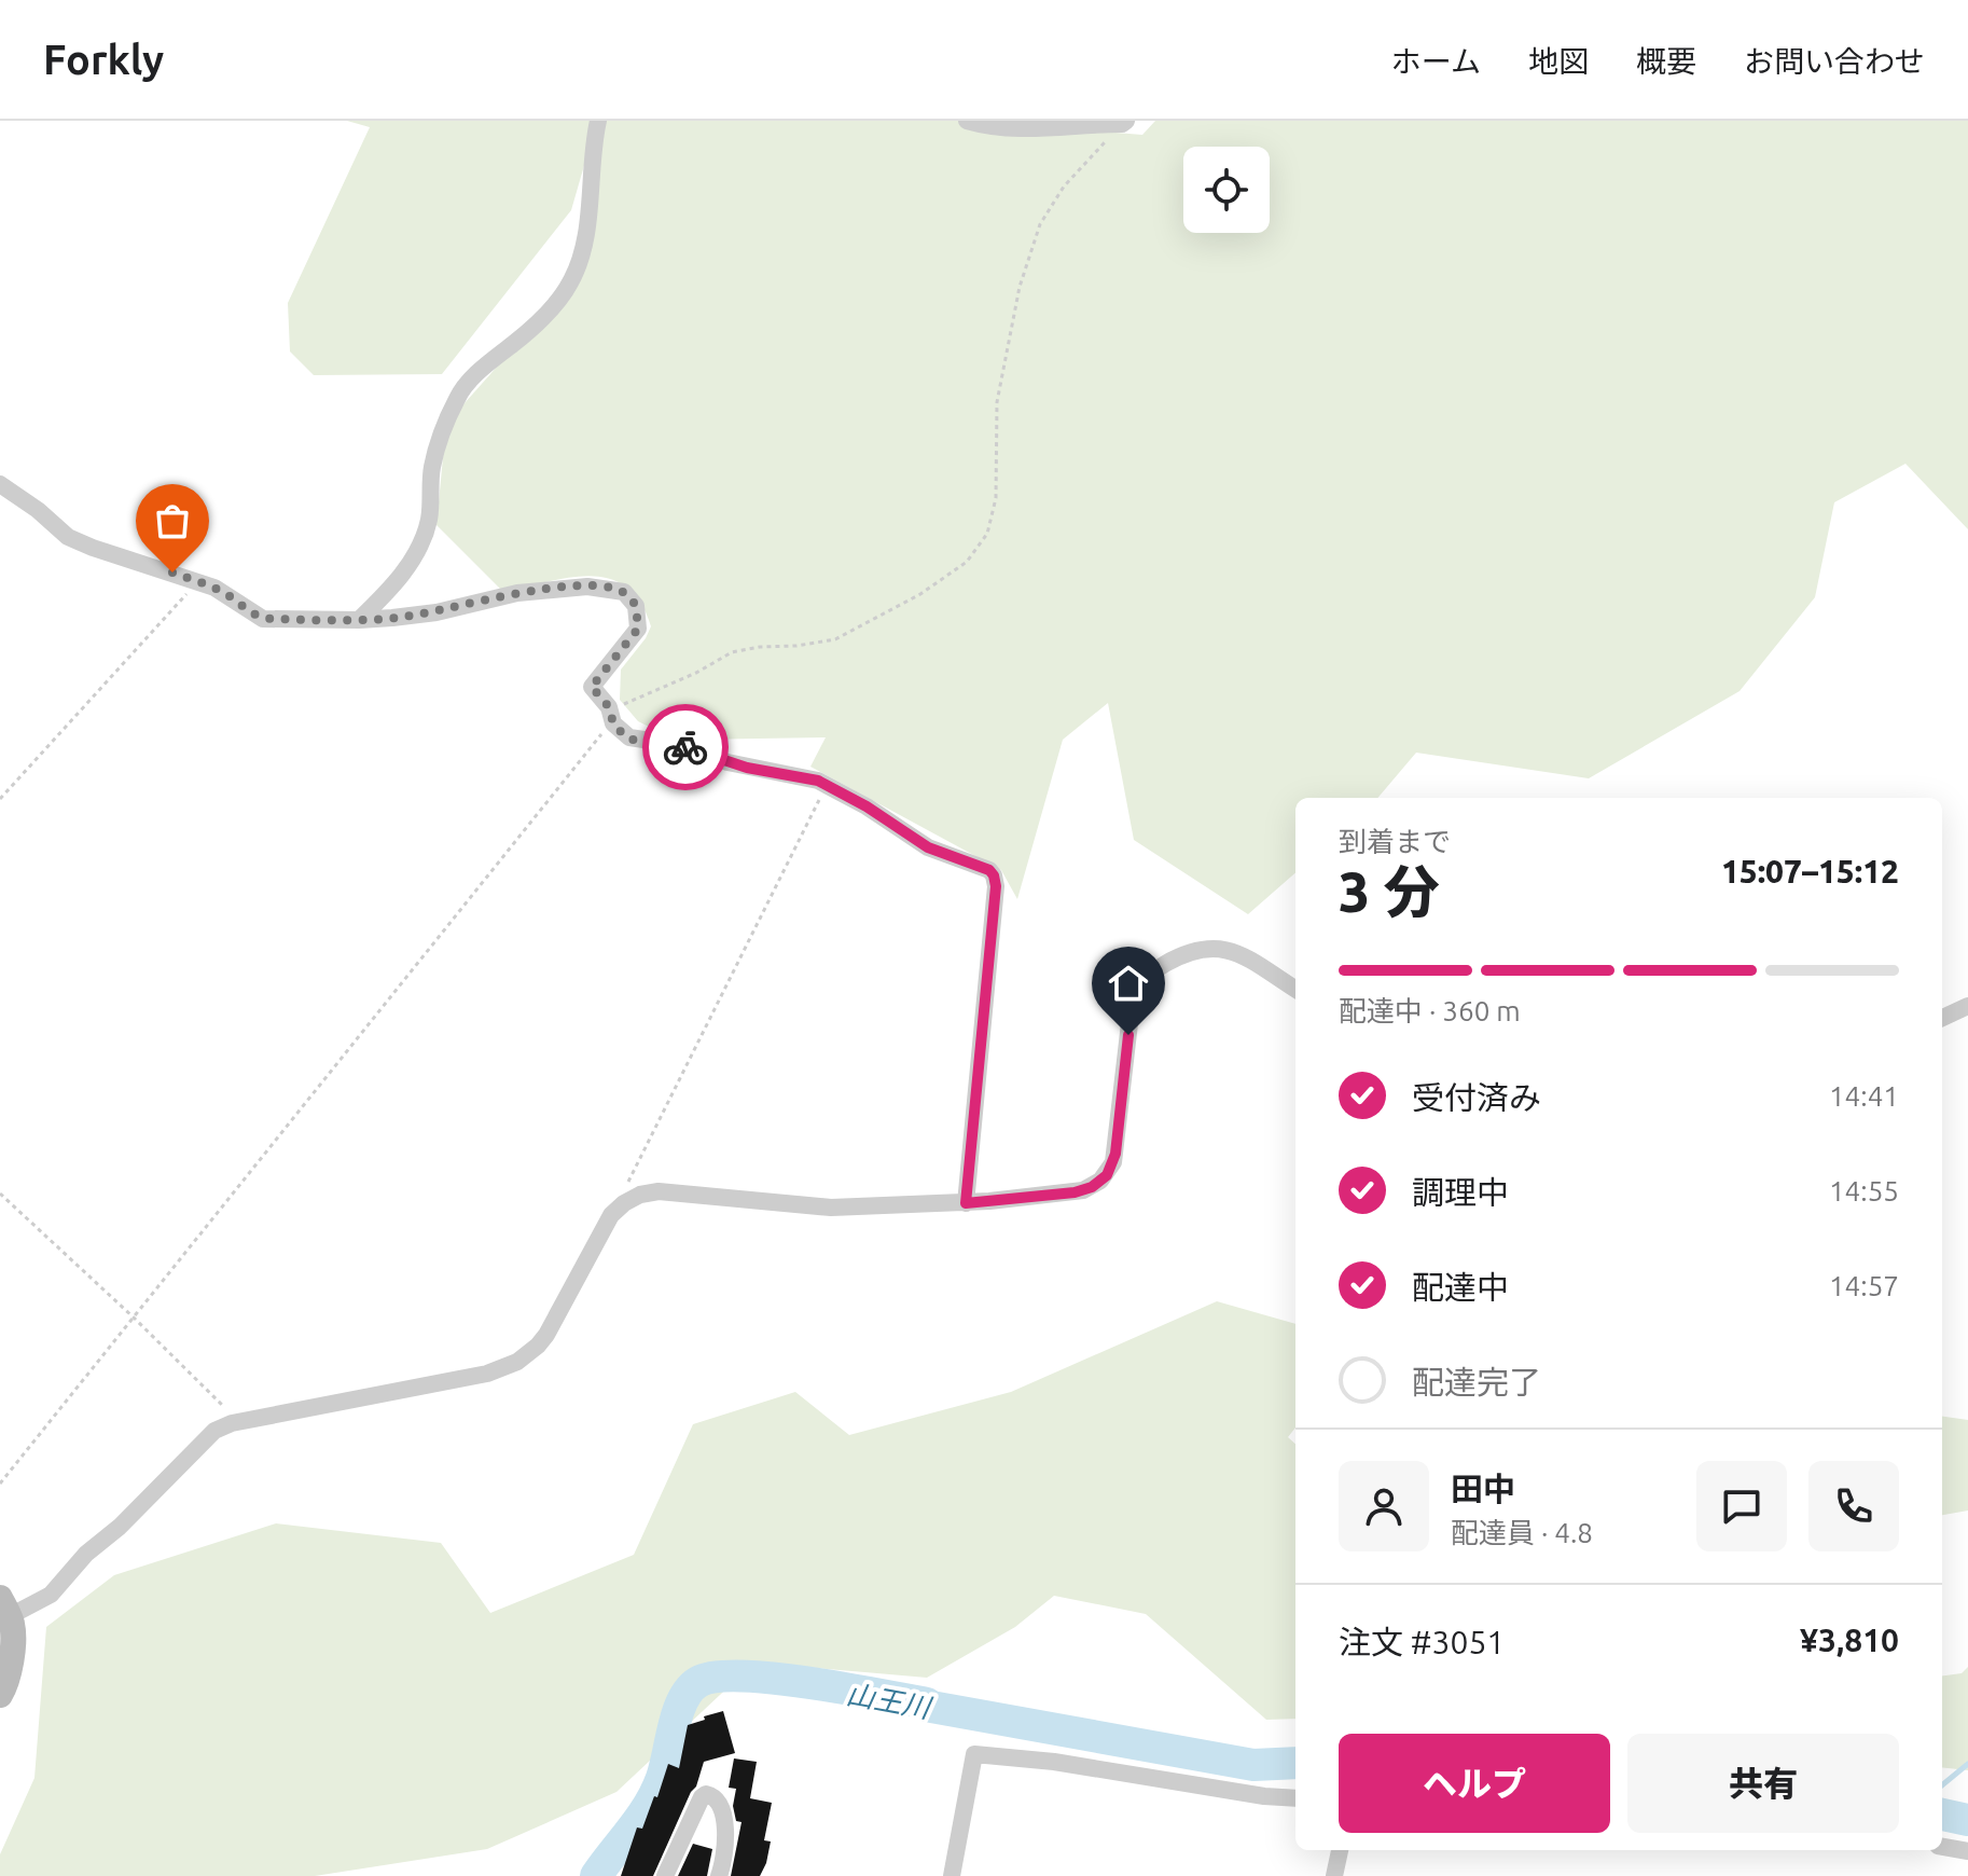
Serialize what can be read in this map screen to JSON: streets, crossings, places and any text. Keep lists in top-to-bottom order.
{
  "water": ["山王川"],
  "page": {
    "header": "Forkly",
    "nav": [
      "ホーム",
      "地図",
      "概要",
      "お問い合わせ"
    ],
    "heading": ["3 分", "到着まで", "15:07–15:12"],
    "panel": [
      "田中",
      "配達員 · 4.8",
      "注文 #3051",
      "¥3,810"
    ],
    "bar": "配達中 · 360 m",
    "list": [
      ["受付済み", "14:41"],
      ["調理中", "14:55"],
      ["配達中", "14:57"],
      "配達完了"
    ],
    "buttons": ["ヘルプ", "共有"]
  }
}
